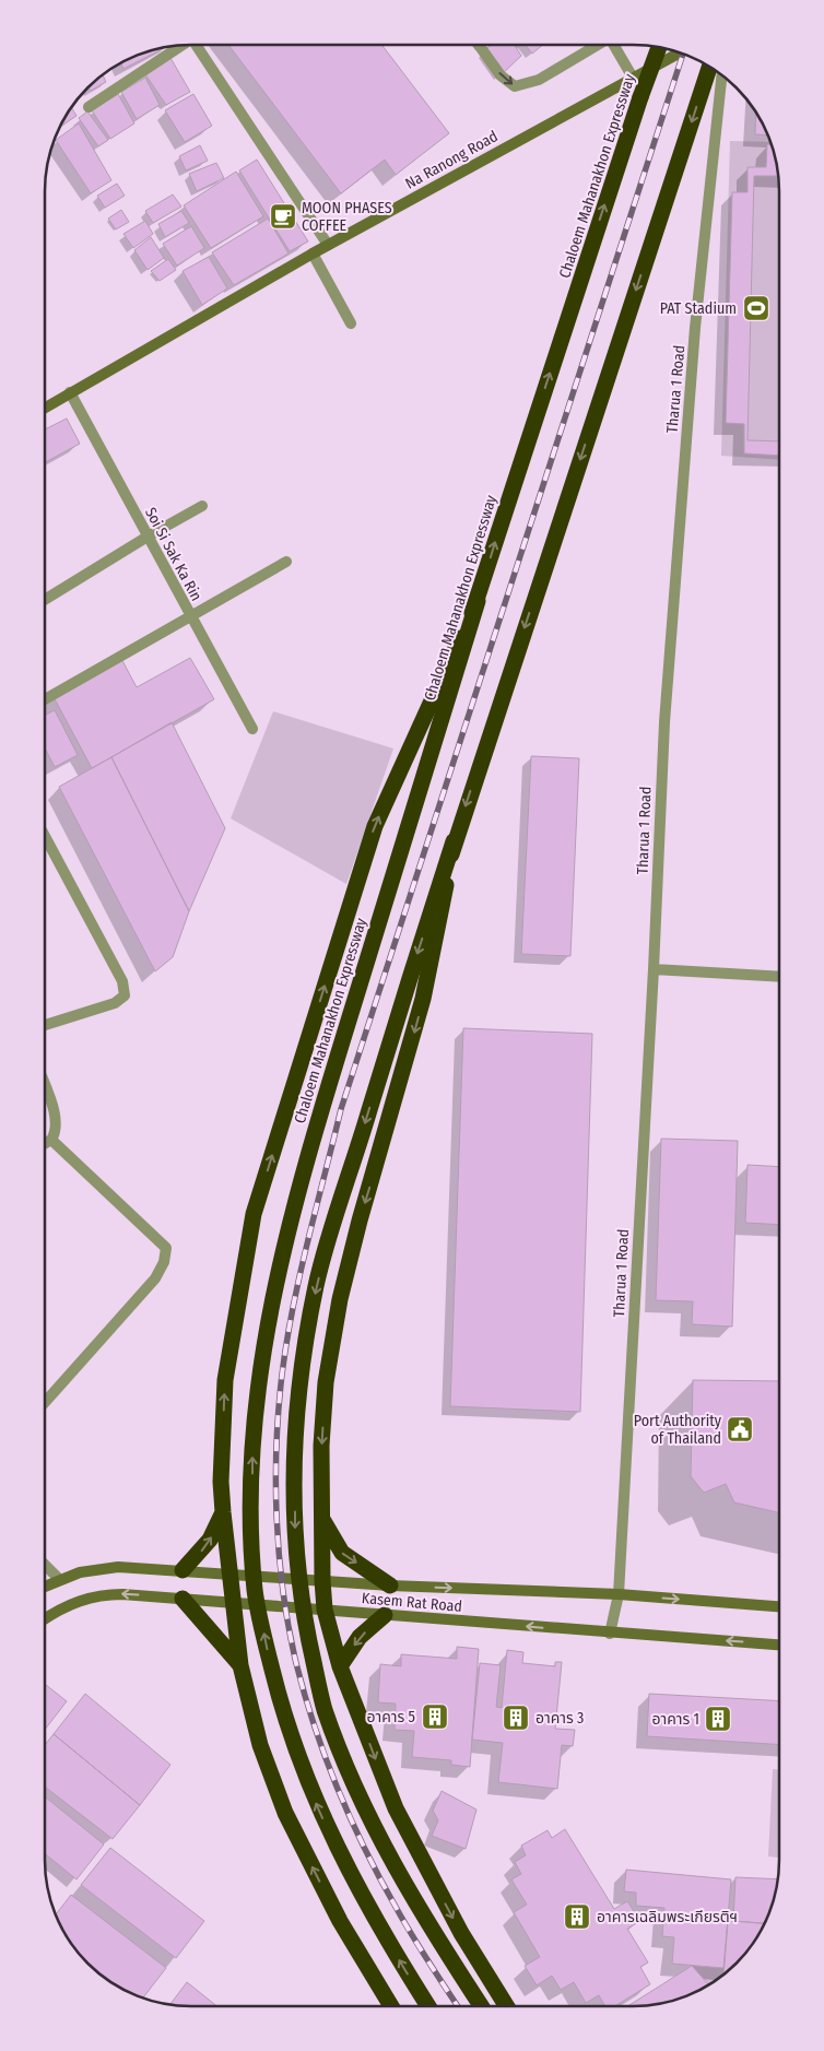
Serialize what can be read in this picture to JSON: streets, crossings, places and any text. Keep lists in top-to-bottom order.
{
  "streets": {
    "highway": ["Chaloem Mahanakhon Expressway"],
    "street": [
      "Na Ranong Road",
      "Tharua 1 Road",
      "Soi Si Sak Ka Rin",
      "Kasem Rat Road"
    ]
  },
  "crossings": [
    ["Na Ranong Road", "Soi Si Sak Ka Rin"],
    ["Tharua 1 Road", "Kasem Rat Road"]
  ],
  "places": {
    "cafe": ["MOON PHASES COFFEE"],
    "sports": ["PAT Stadium"],
    "public building": ["Port Authority of Thailand"],
    "building": [
      "อาคาร 5",
      "อาคาร 3",
      "อาคาร 1",
      "อาคารเฉลิมพระเกียรติฯ"
    ]
  }
}
